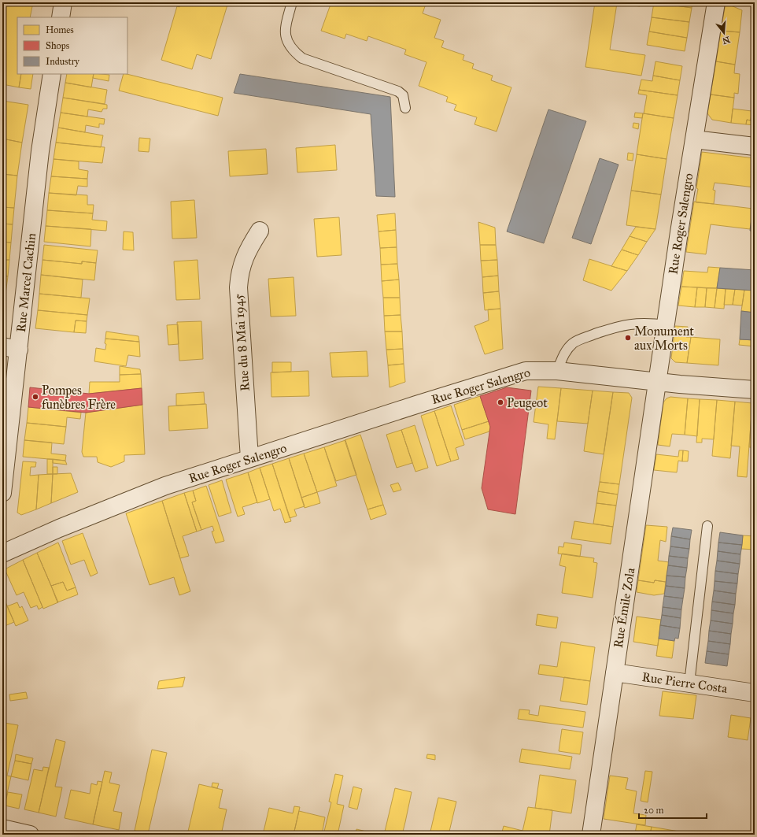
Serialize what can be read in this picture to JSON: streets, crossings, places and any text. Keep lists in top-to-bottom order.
{
  "streets": {
    "street": [
      "Rue Roger Salengro",
      "Rue Marcel Cachin",
      "Rue du 8 Mai 1945",
      "Rue Émile Zola",
      "Rue Pierre Costa"
    ]
  },
  "crossings": [
    ["Rue Roger Salengro", "Rue du 8 Mai 1945"],
    ["Rue Roger Salengro", "Rue Émile Zola"],
    ["Rue Émile Zola", "Rue Pierre Costa"]
  ],
  "places": ["Monument aux Morts", "Pompes funèbres Frère", "Peugeot"],
  "legend": ["Homes", "Shops", "Industry"],
  "scale_bar": "20 m",
  "north": "bottom"
}
